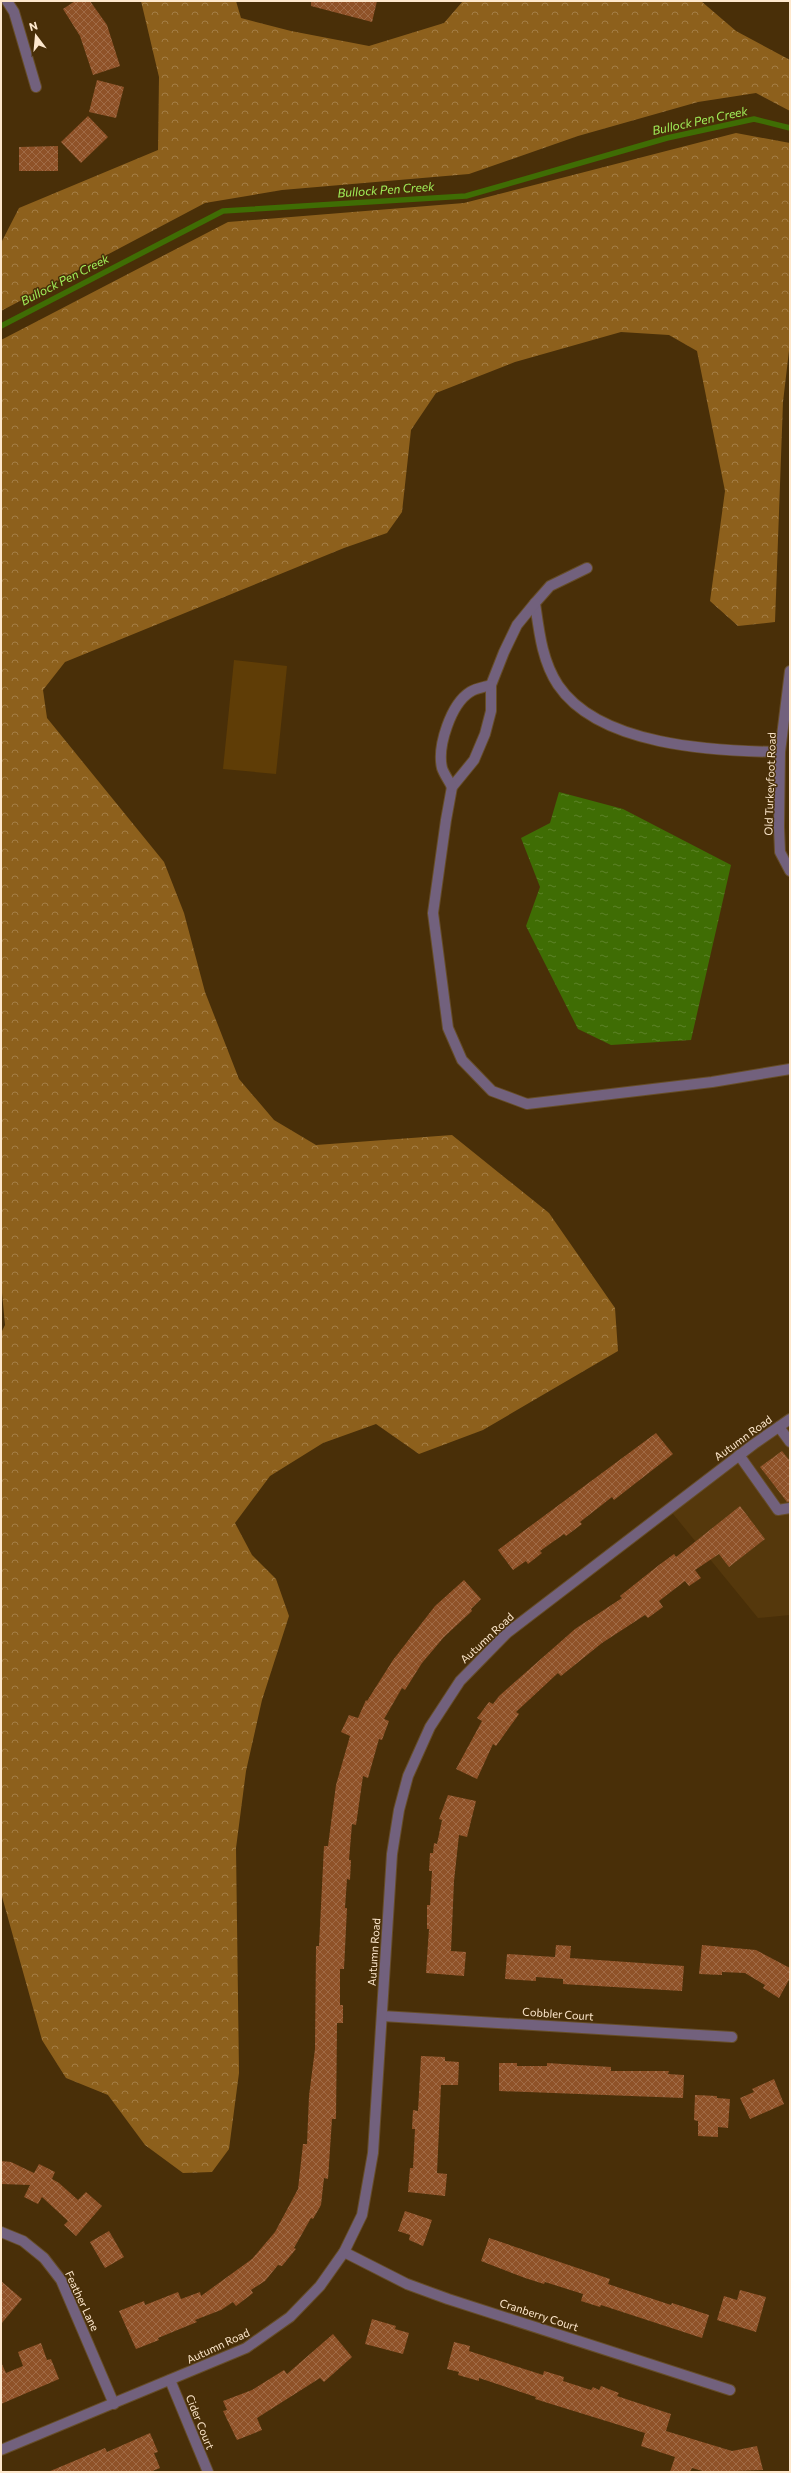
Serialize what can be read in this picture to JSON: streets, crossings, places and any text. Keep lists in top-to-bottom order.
{
  "streets": {
    "street": [
      "Old Turkeyfoot Road",
      "Autumn Road",
      "Cobbler Court",
      "Feather Lane",
      "Cranberry Court",
      "Cider Court"
    ]
  },
  "crossings": [
    ["Autumn Road", "Cobbler Court"],
    ["Autumn Road", "Feather Lane"],
    ["Autumn Road", "Cranberry Court"],
    ["Autumn Road", "Cider Court"]
  ],
  "water": ["Bullock Pen Creek"],
  "north": "top"
}
